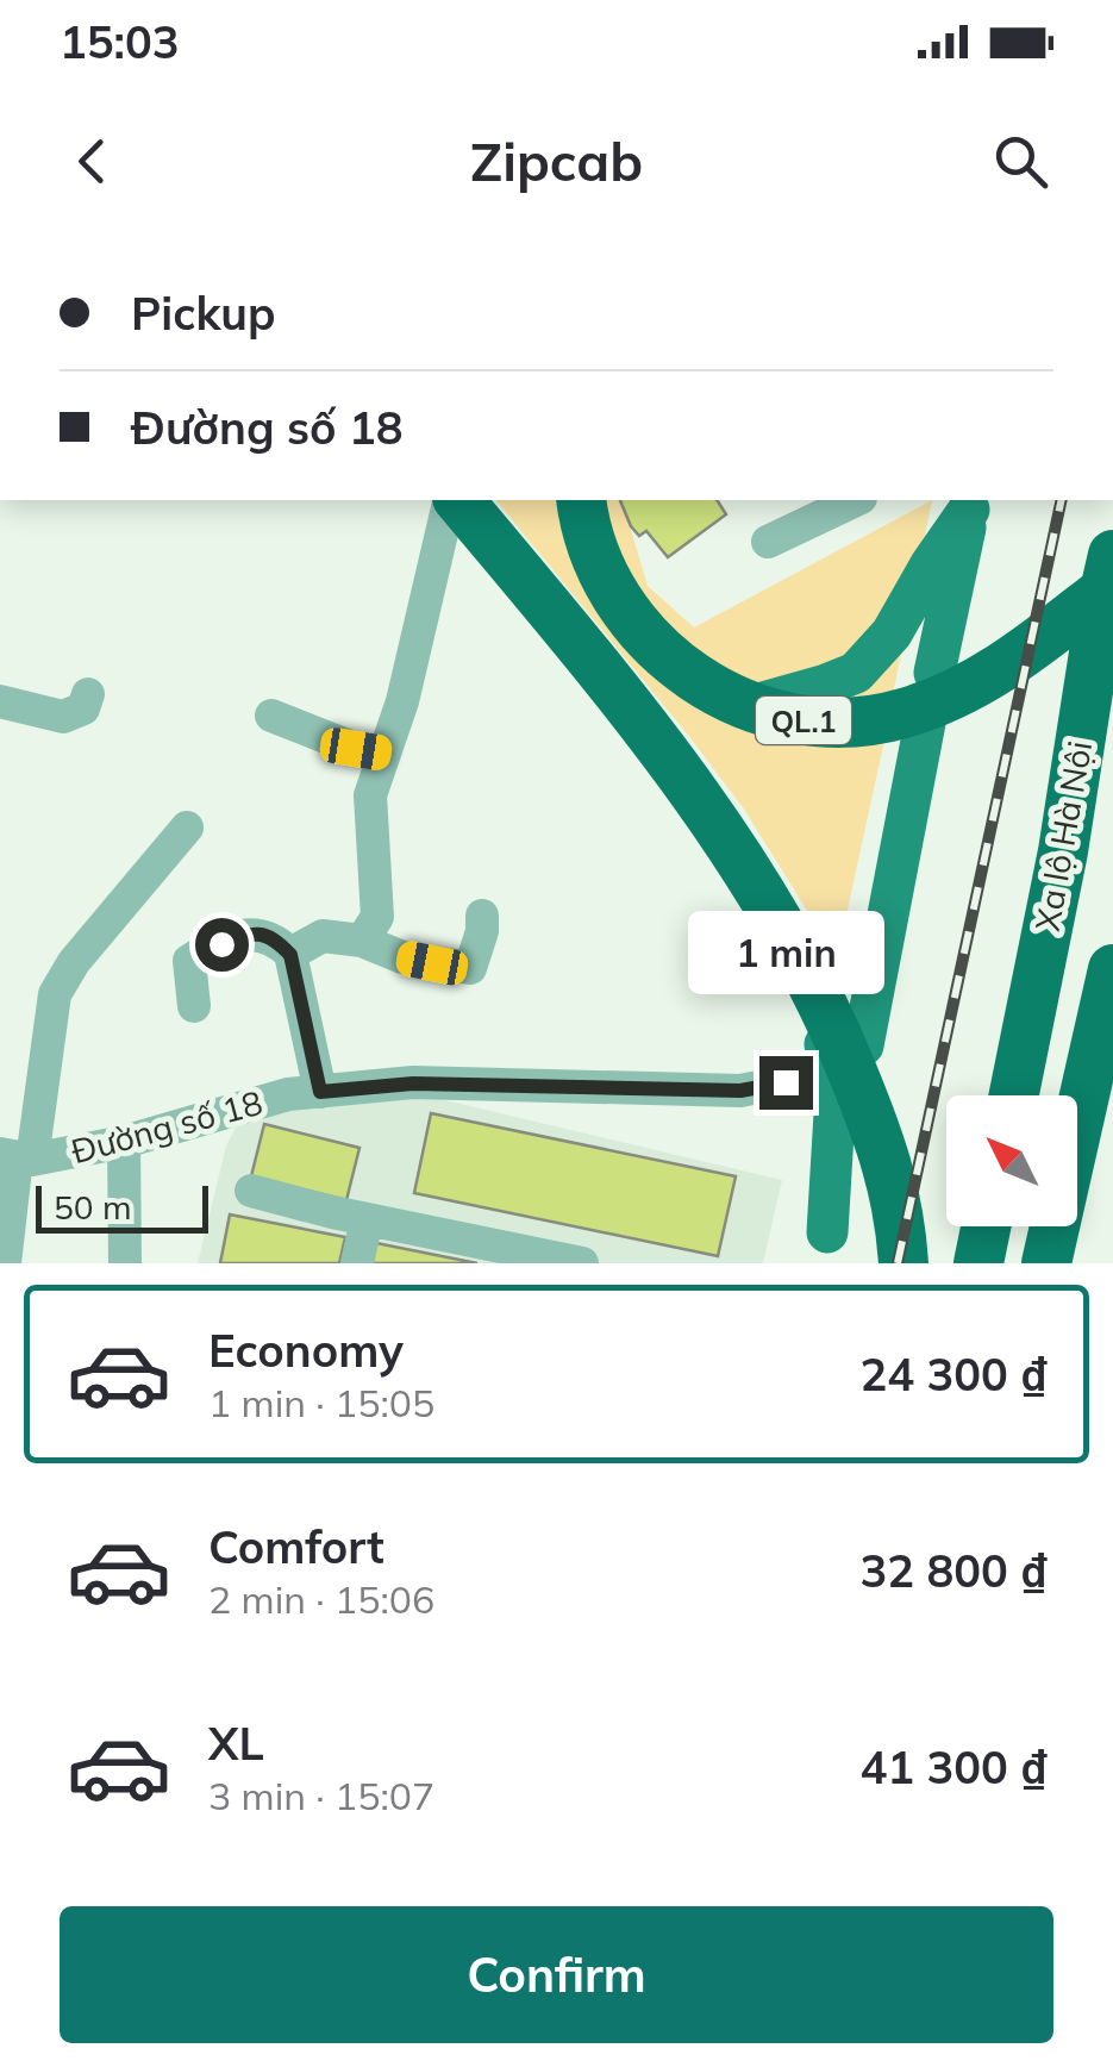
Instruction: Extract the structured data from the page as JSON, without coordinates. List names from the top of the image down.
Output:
{
  "streets": {
    "highway": ["QL.1", "Xa lộ Hà Nội"],
    "street": ["Đường số 18"]
  },
  "crossings": [
    ["QL.1", "Xa lộ Hà Nội"]
  ],
  "scale_bar": "50 m",
  "north": "top left",
  "page": {
    "status": "15:03",
    "header": "Zipcab",
    "banner": ["Pickup", "Đường số 18"],
    "bubble": "1 min",
    "scale": "50 m",
    "list": [
      {
        "name": "Economy",
        "note": "1 min · 15:05",
        "value": "24 300 ₫"
      },
      {
        "name": "Comfort",
        "note": "2 min · 15:06",
        "value": "32 800 ₫"
      },
      {
        "name": "XL",
        "note": "3 min · 15:07",
        "value": "41 300 ₫"
      }
    ],
    "buttons": "Confirm"
  }
}
